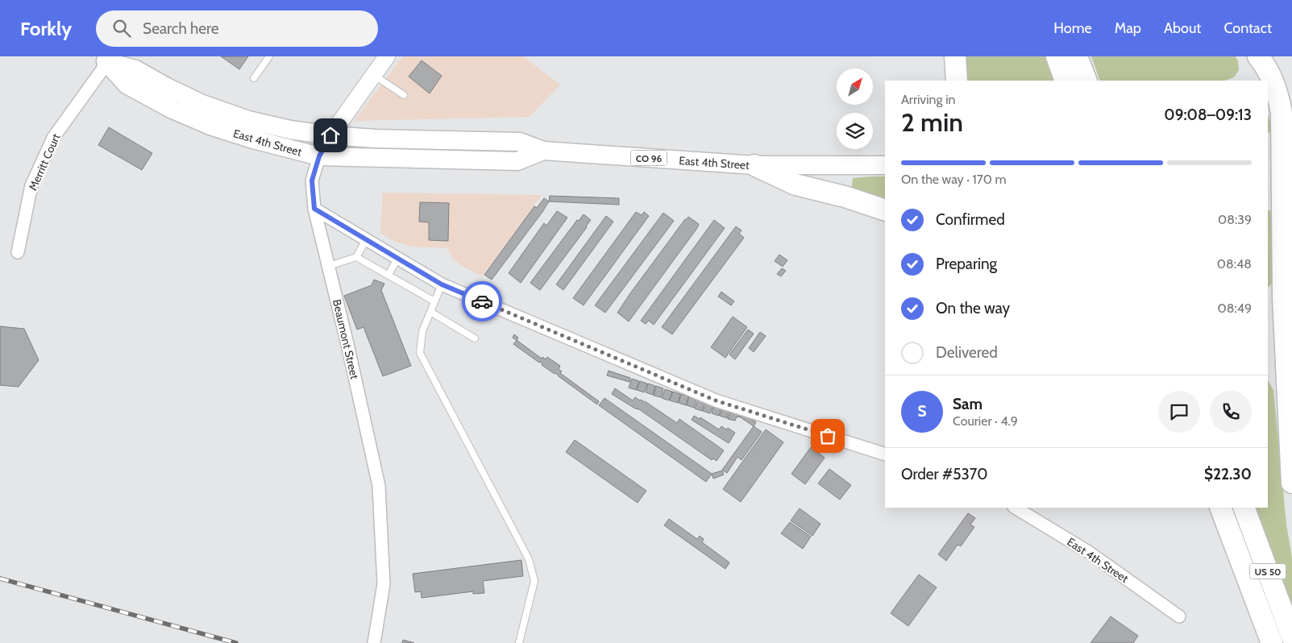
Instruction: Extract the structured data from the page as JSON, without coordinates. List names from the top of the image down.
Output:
{
  "streets": {
    "highway": ["CO 96", "US 50"],
    "main road": ["East 4th Street"],
    "street": ["Merritt Court", "Beaumont Street"]
  },
  "crossings": [
    ["East 4th Street", "CO 96"],
    ["East 4th Street", "Merritt Court"],
    ["East 4th Street", "Beaumont Street"]
  ],
  "north": "top right",
  "page": {
    "header": "Forkly",
    "search": "Search here",
    "nav": [
      "Home",
      "Map",
      "About",
      "Contact"
    ],
    "heading": ["2 min", "Arriving in", "09:08–09:13"],
    "panel": [
      "Sam",
      "Courier · 4.9",
      "Order #5370",
      "$22.30"
    ],
    "bar": "On the way · 170 m",
    "list": [
      ["Confirmed", "08:39"],
      ["Preparing", "08:48"],
      ["On the way", "08:49"],
      "Delivered"
    ],
    "round": "S"
  }
}
